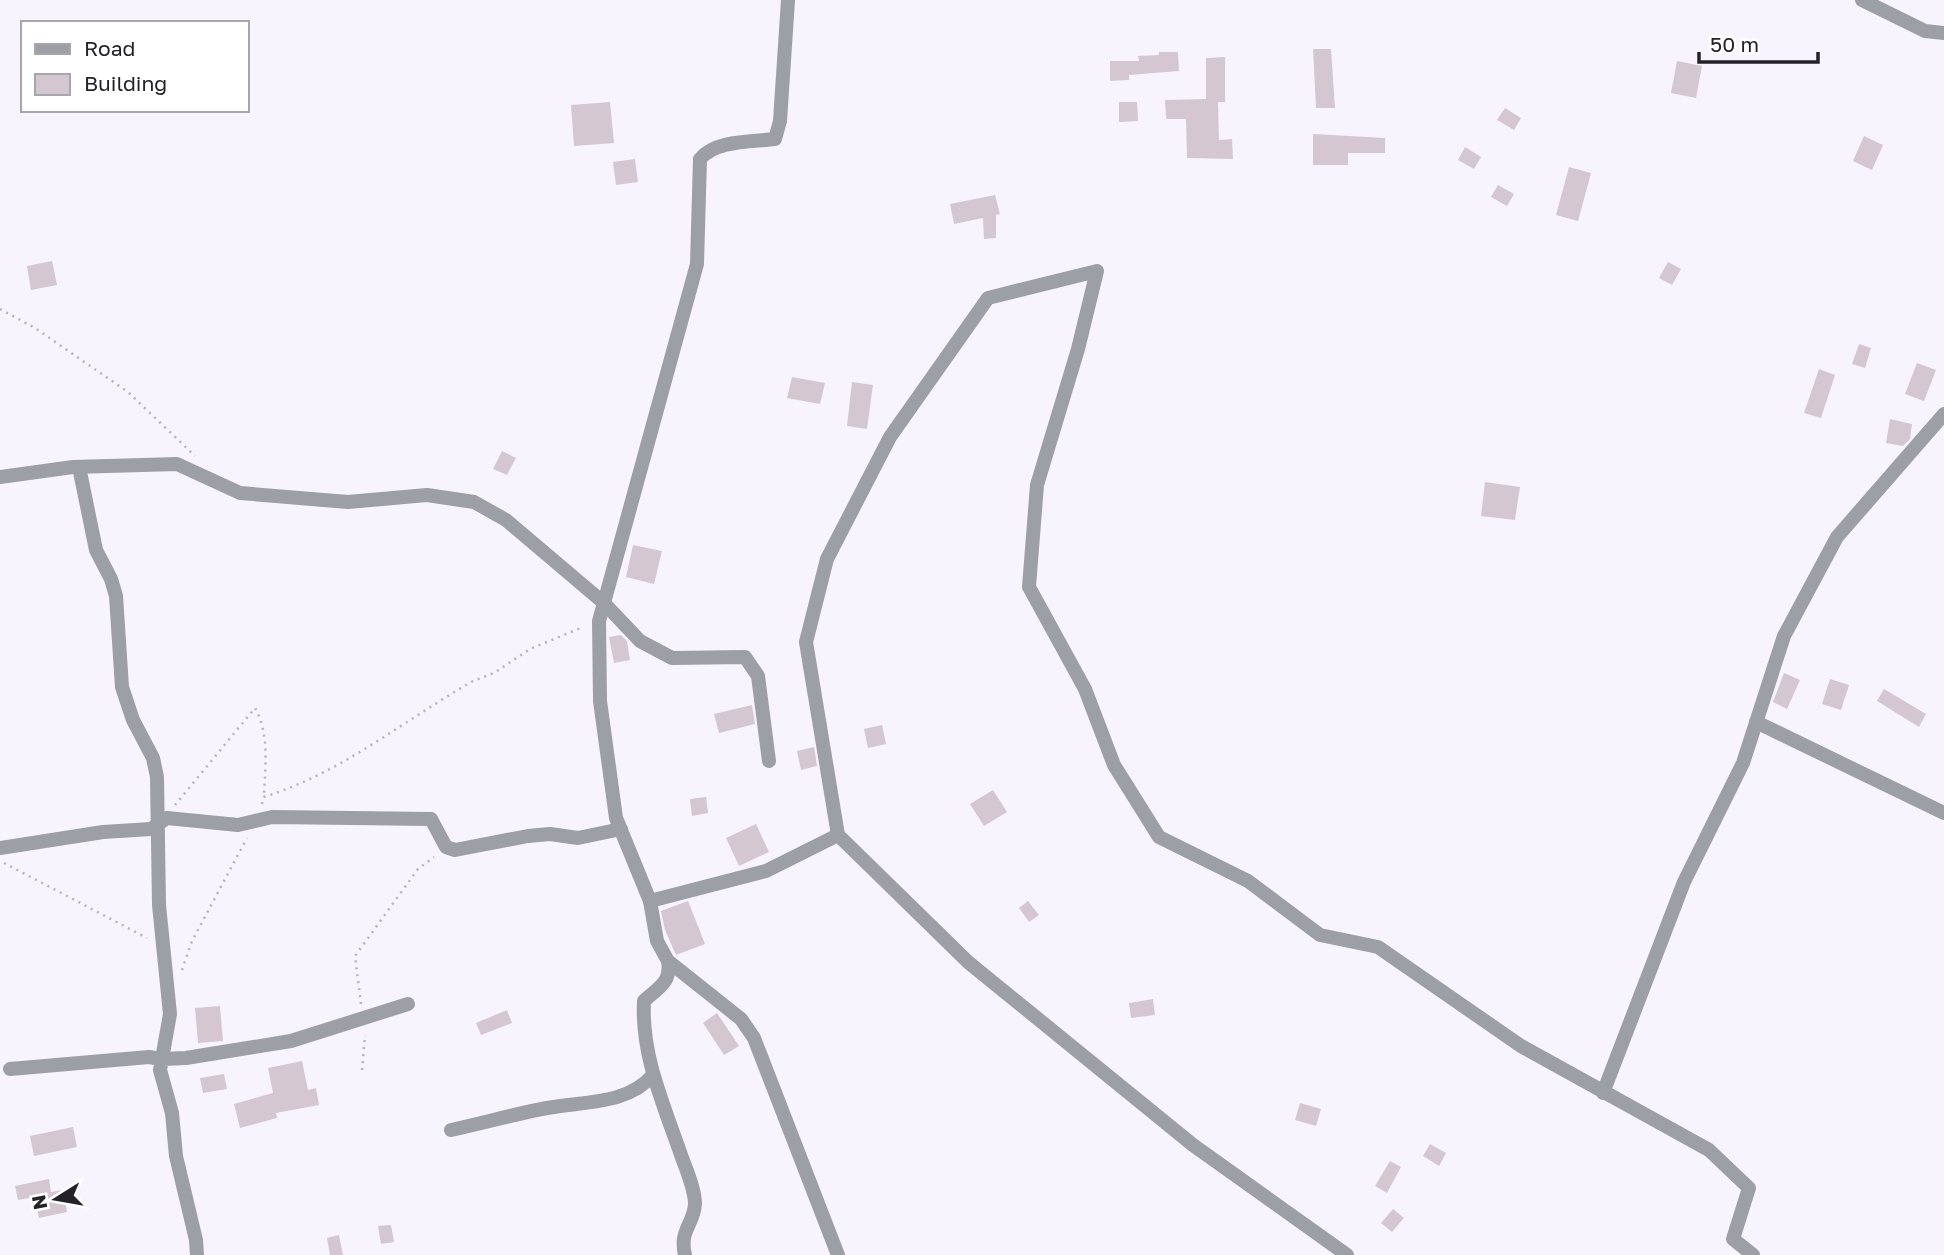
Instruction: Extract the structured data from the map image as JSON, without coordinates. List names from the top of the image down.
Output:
{
  "legend": ["Road", "Building"],
  "scale_bar": "50 m",
  "north": "left"
}
